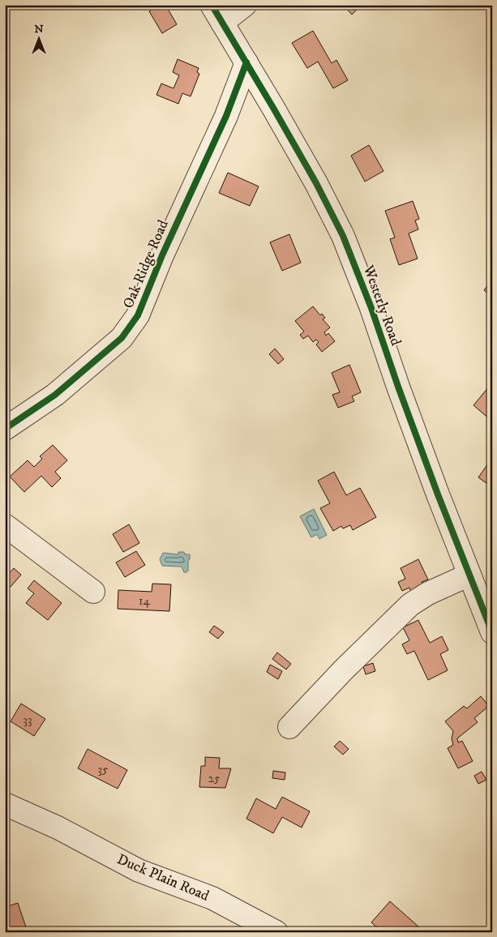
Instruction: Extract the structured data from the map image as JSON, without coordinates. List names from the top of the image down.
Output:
{
  "streets": {
    "street": ["Oak Ridge Road", "Westerly Road", "Duck Plain Road"]
  },
  "crossings": [
    ["Oak Ridge Road", "Westerly Road"]
  ],
  "house_numbers": [
    "14",
    "33",
    "35",
    "25"
  ],
  "north": "top"
}
